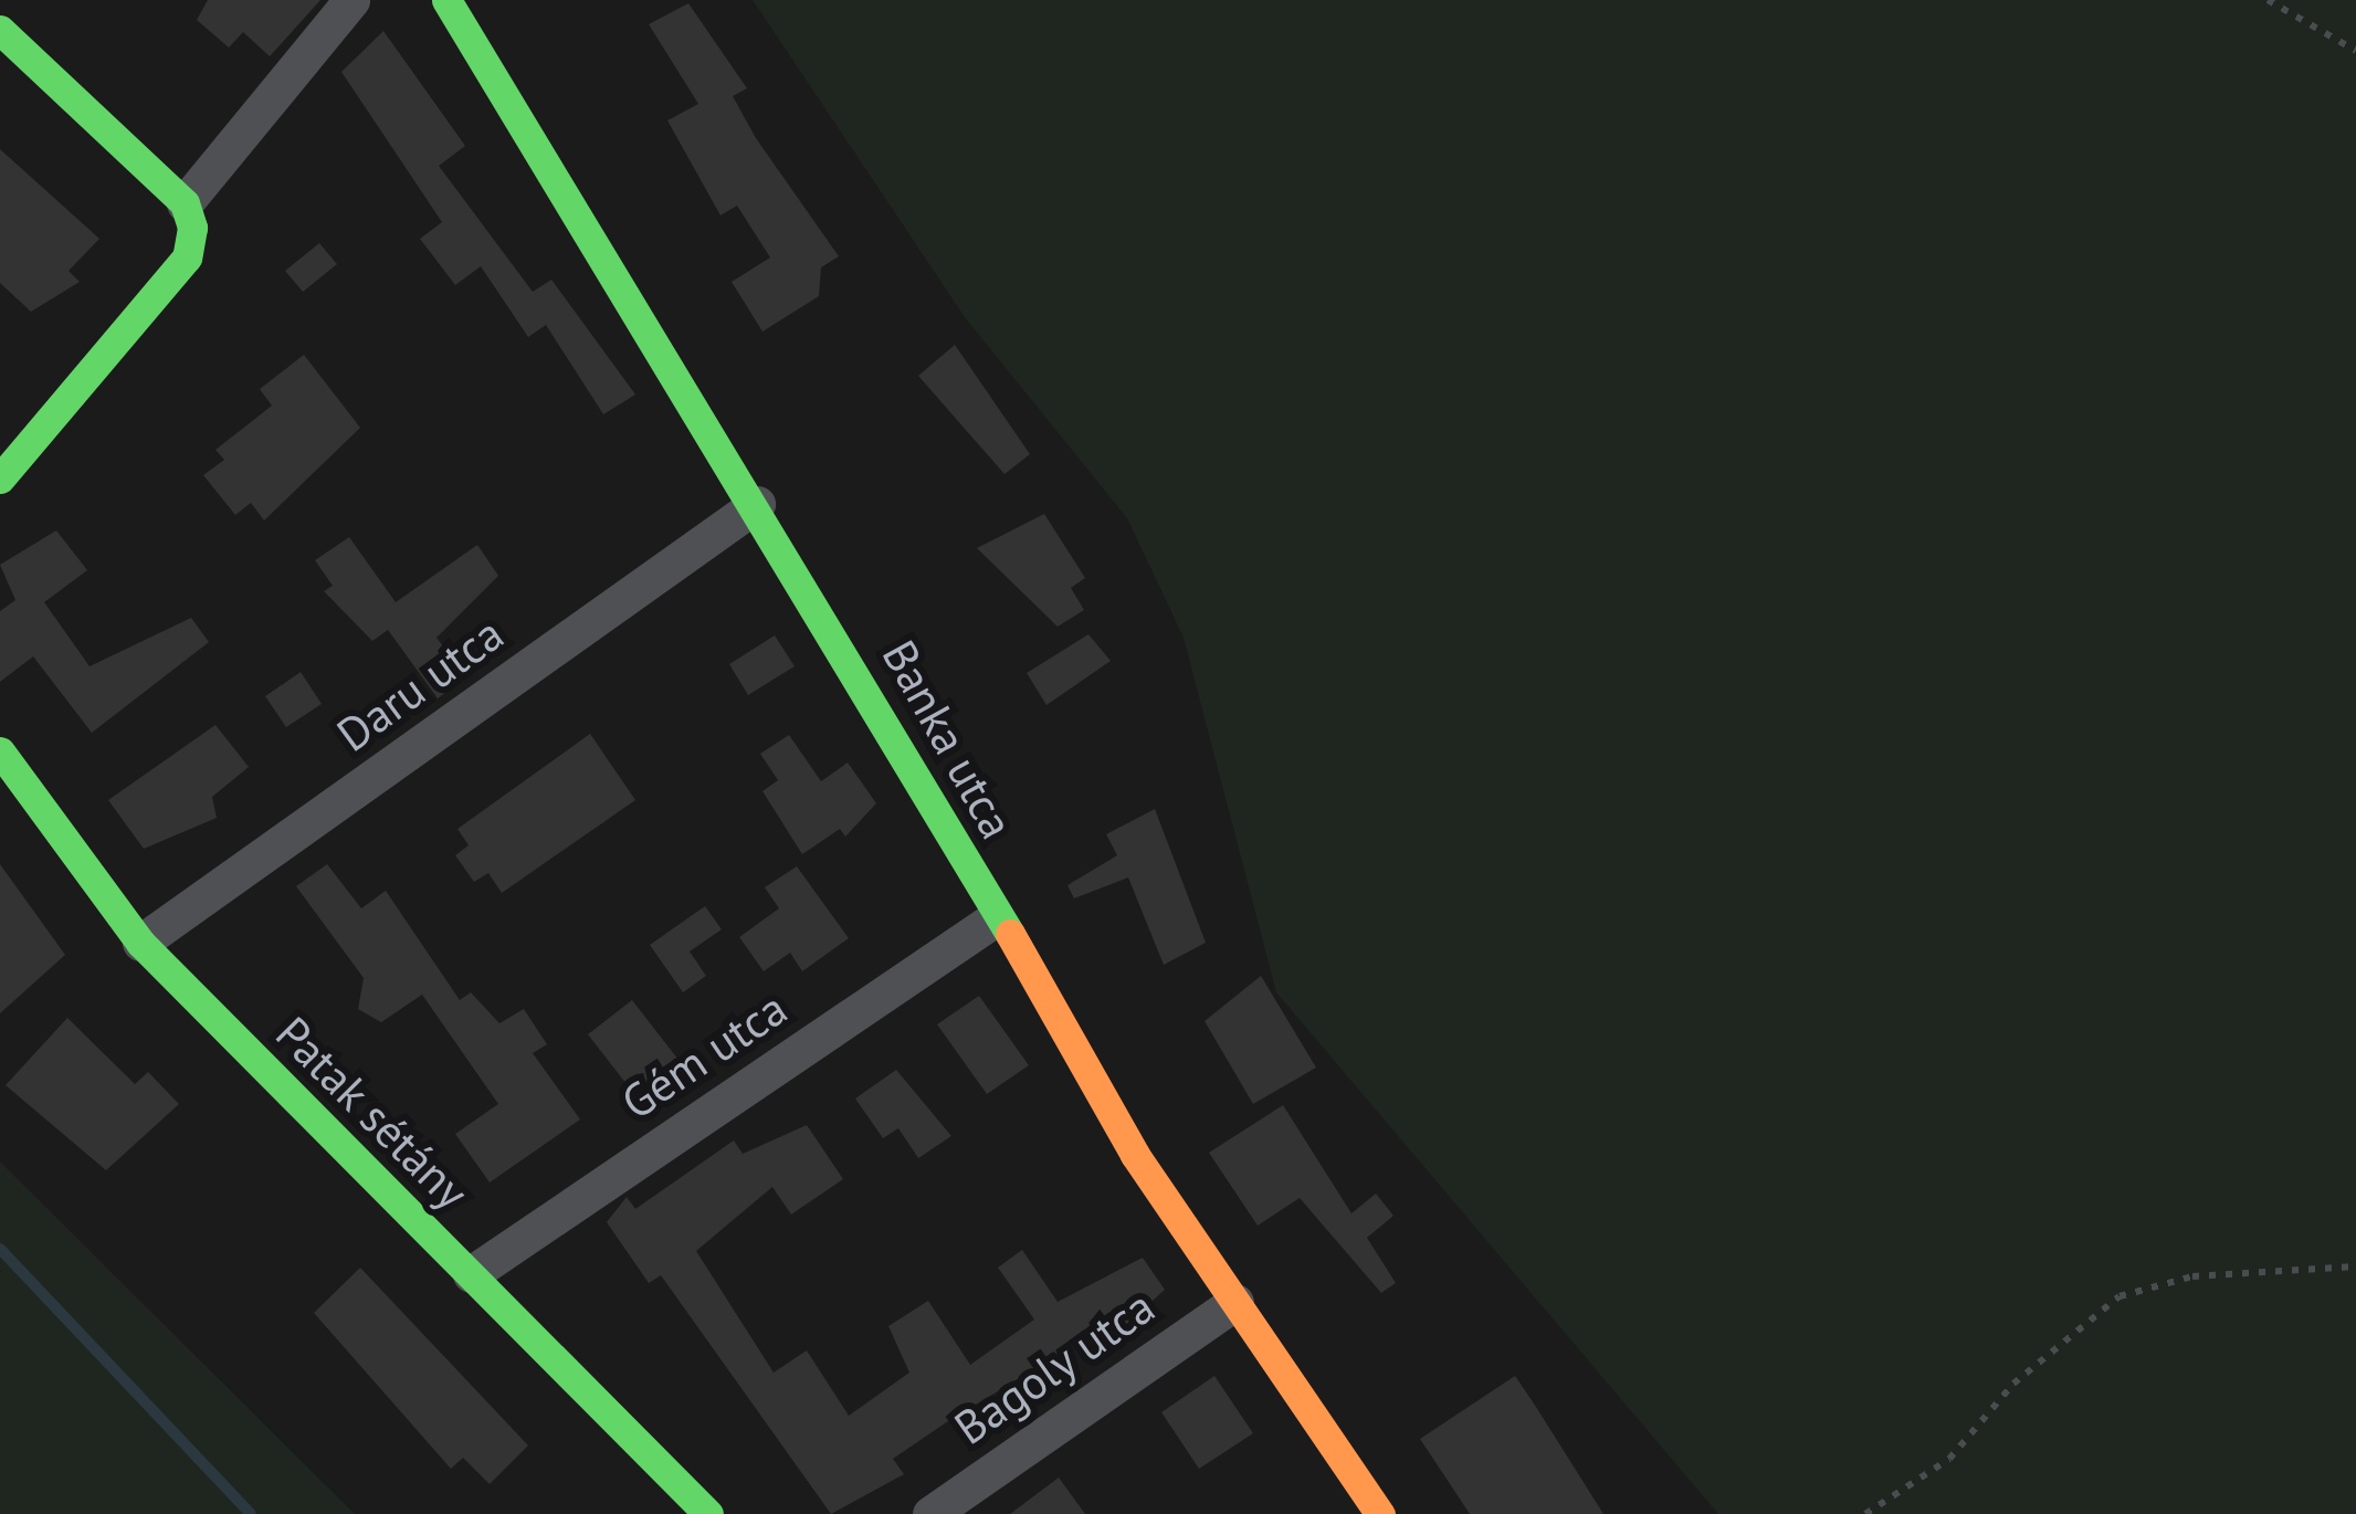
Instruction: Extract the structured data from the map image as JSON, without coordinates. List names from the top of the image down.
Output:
{
  "streets": {
    "street": [
      "Daru utca",
      "Banka utca",
      "Gém utca",
      "Patak sétány",
      "Bagoly utca"
    ]
  },
  "crossings": [
    ["Daru utca", "Banka utca"],
    ["Daru utca", "Patak sétány"],
    ["Banka utca", "Gém utca"],
    ["Banka utca", "Bagoly utca"],
    ["Gém utca", "Patak sétány"]
  ]
}
